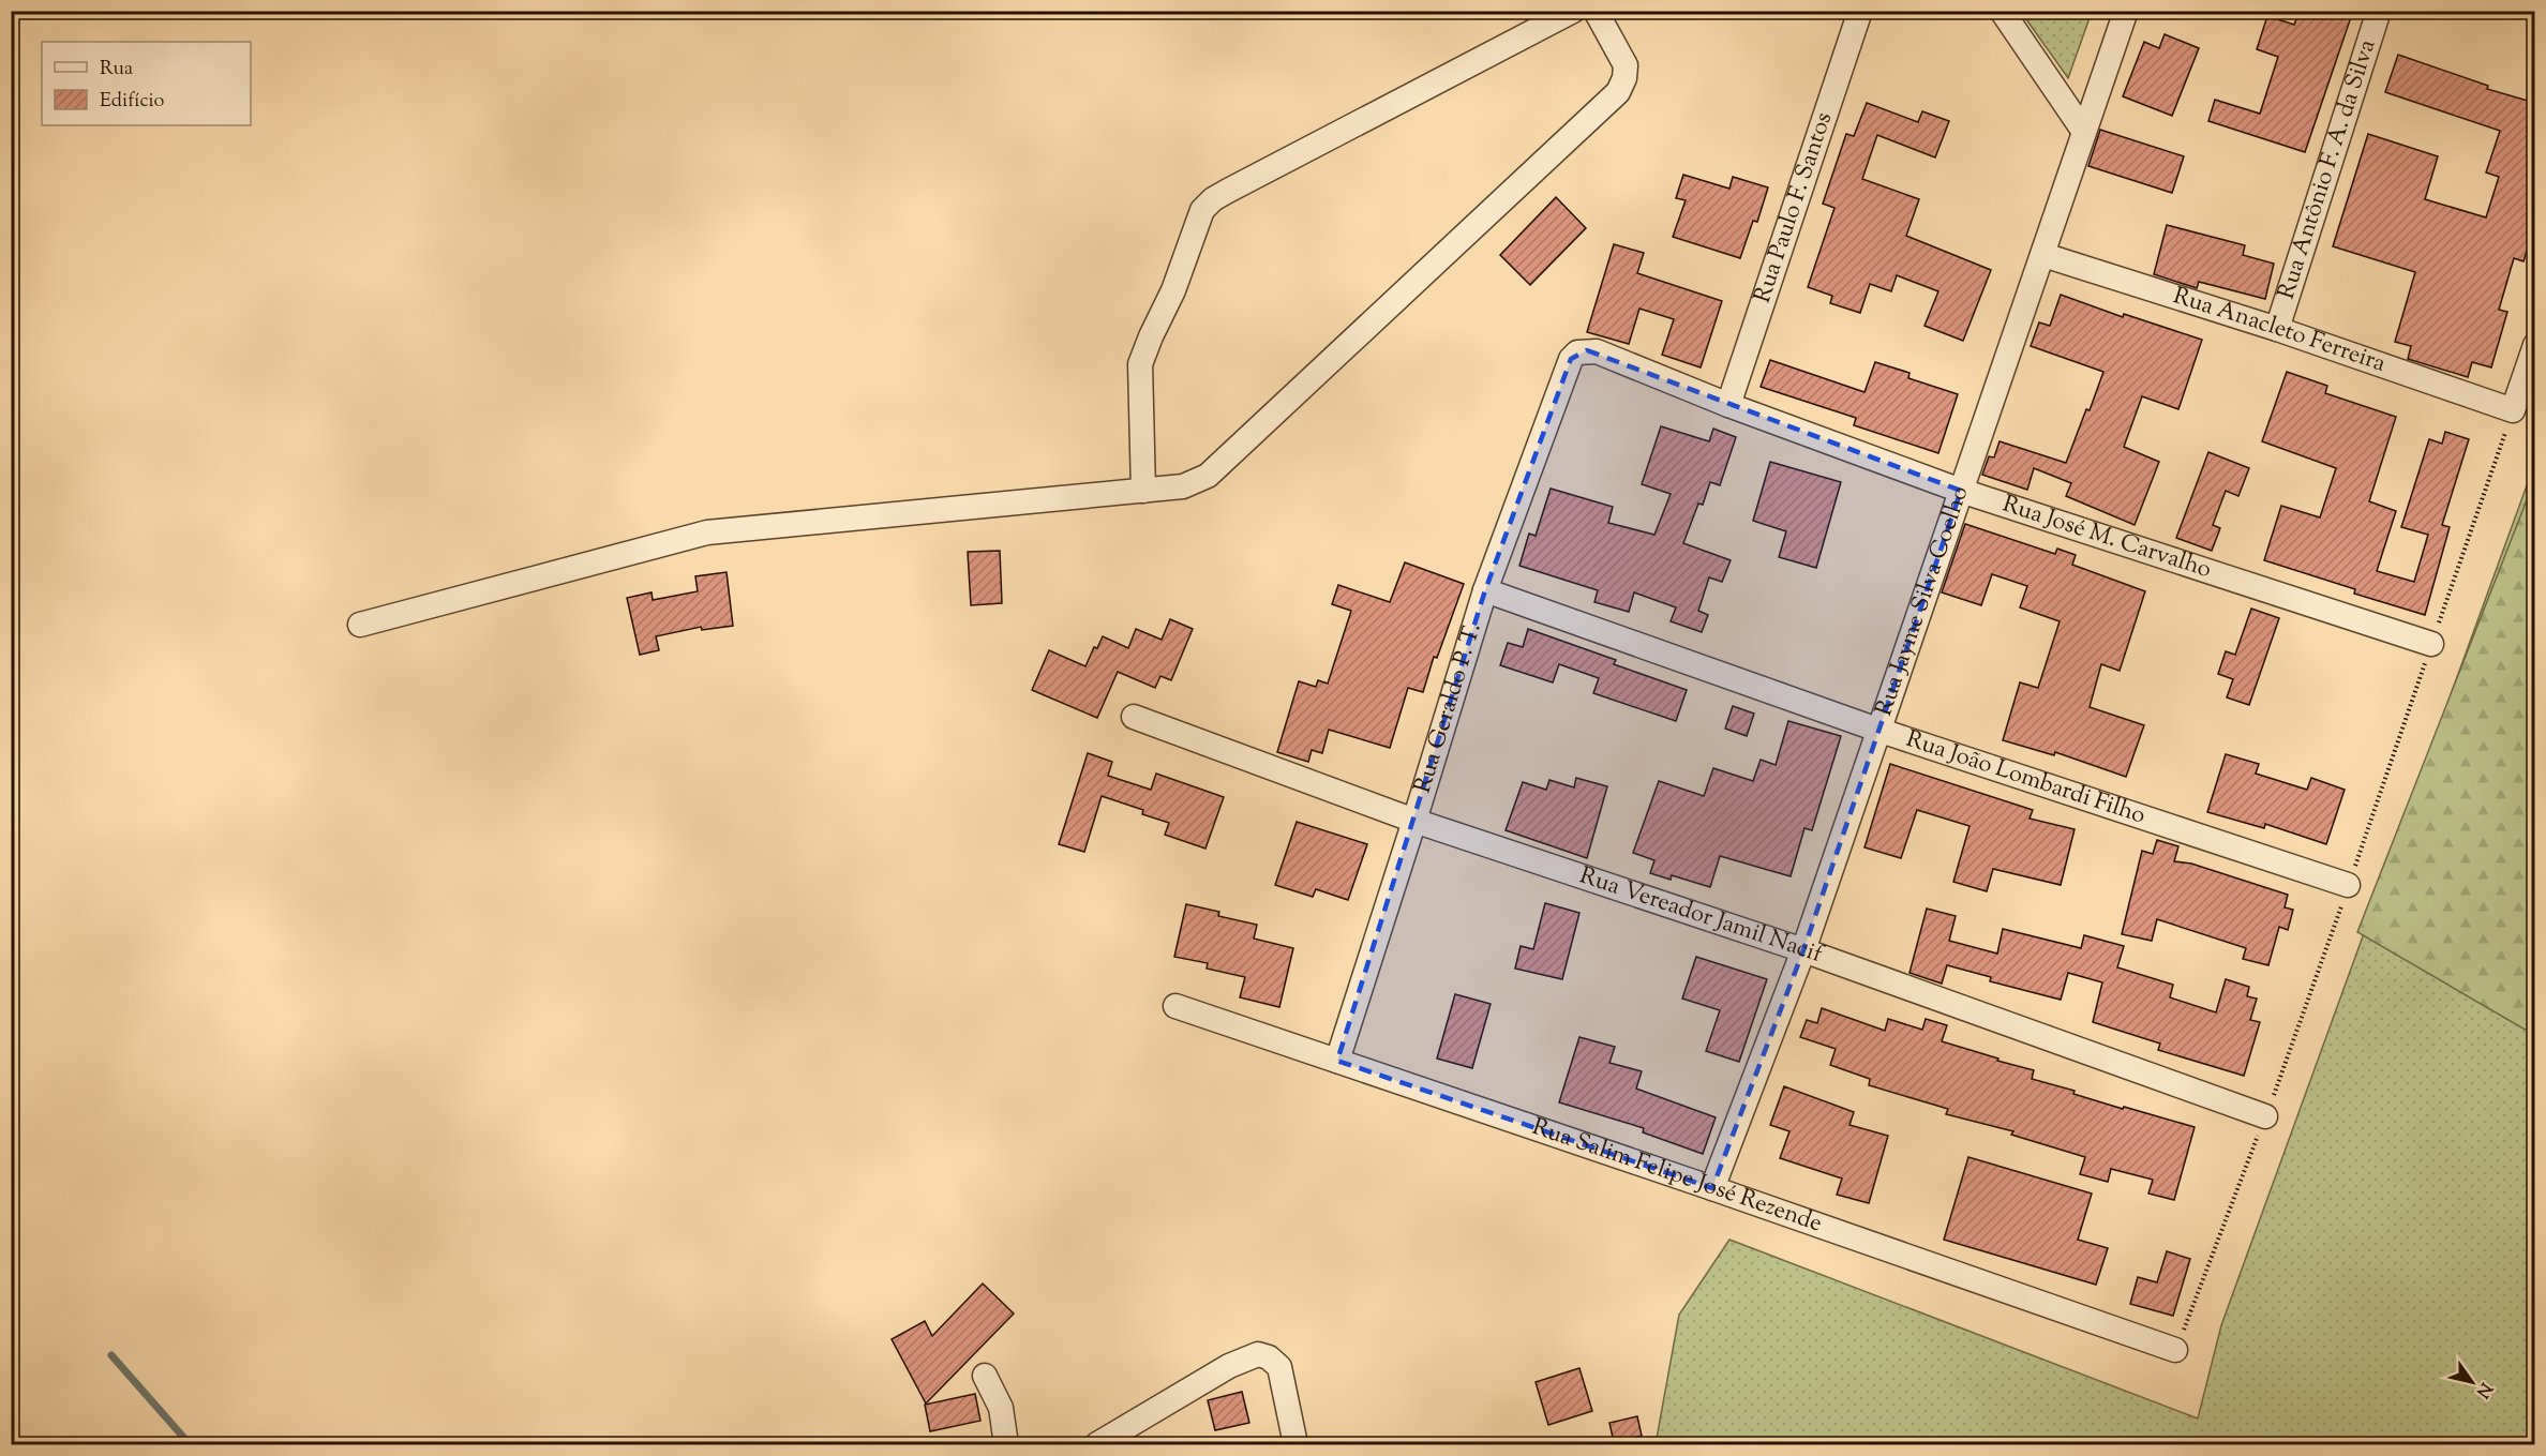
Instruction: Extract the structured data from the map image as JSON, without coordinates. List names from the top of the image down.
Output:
{
  "streets": {
    "street": [
      "Rua Antônio F. A. da Silva",
      "Rua Paulo F. Santos",
      "Rua Anacleto Ferreira",
      "Rua José M. Carvalho",
      "Rua Jayme Silva Coelho",
      "Rua Geraldo P. T.",
      "Rua João Lombardi Filho",
      "Rua Vereador Jamil Nacif",
      "Rua Salim Felipe José Rezende"
    ]
  },
  "crossings": [
    ["Rua Antônio F. A. da Silva", "Rua Anacleto Ferreira"],
    ["Rua Paulo F. Santos", "Rua José M. Carvalho"],
    ["Rua Anacleto Ferreira", "Rua Jayme Silva Coelho"],
    ["Rua José M. Carvalho", "Rua Jayme Silva Coelho"],
    ["Rua José M. Carvalho", "Rua Geraldo P. T."],
    ["Rua Jayme Silva Coelho", "Rua João Lombardi Filho"],
    ["Rua Jayme Silva Coelho", "Rua Vereador Jamil Nacif"],
    ["Rua Jayme Silva Coelho", "Rua Salim Felipe José Rezende"],
    ["Rua Geraldo P. T.", "Rua João Lombardi Filho"],
    ["Rua Geraldo P. T.", "Rua Vereador Jamil Nacif"],
    ["Rua Geraldo P. T.", "Rua Salim Felipe José Rezende"]
  ],
  "legend": ["Rua", "Edifício"],
  "north": "bottom right"
}
